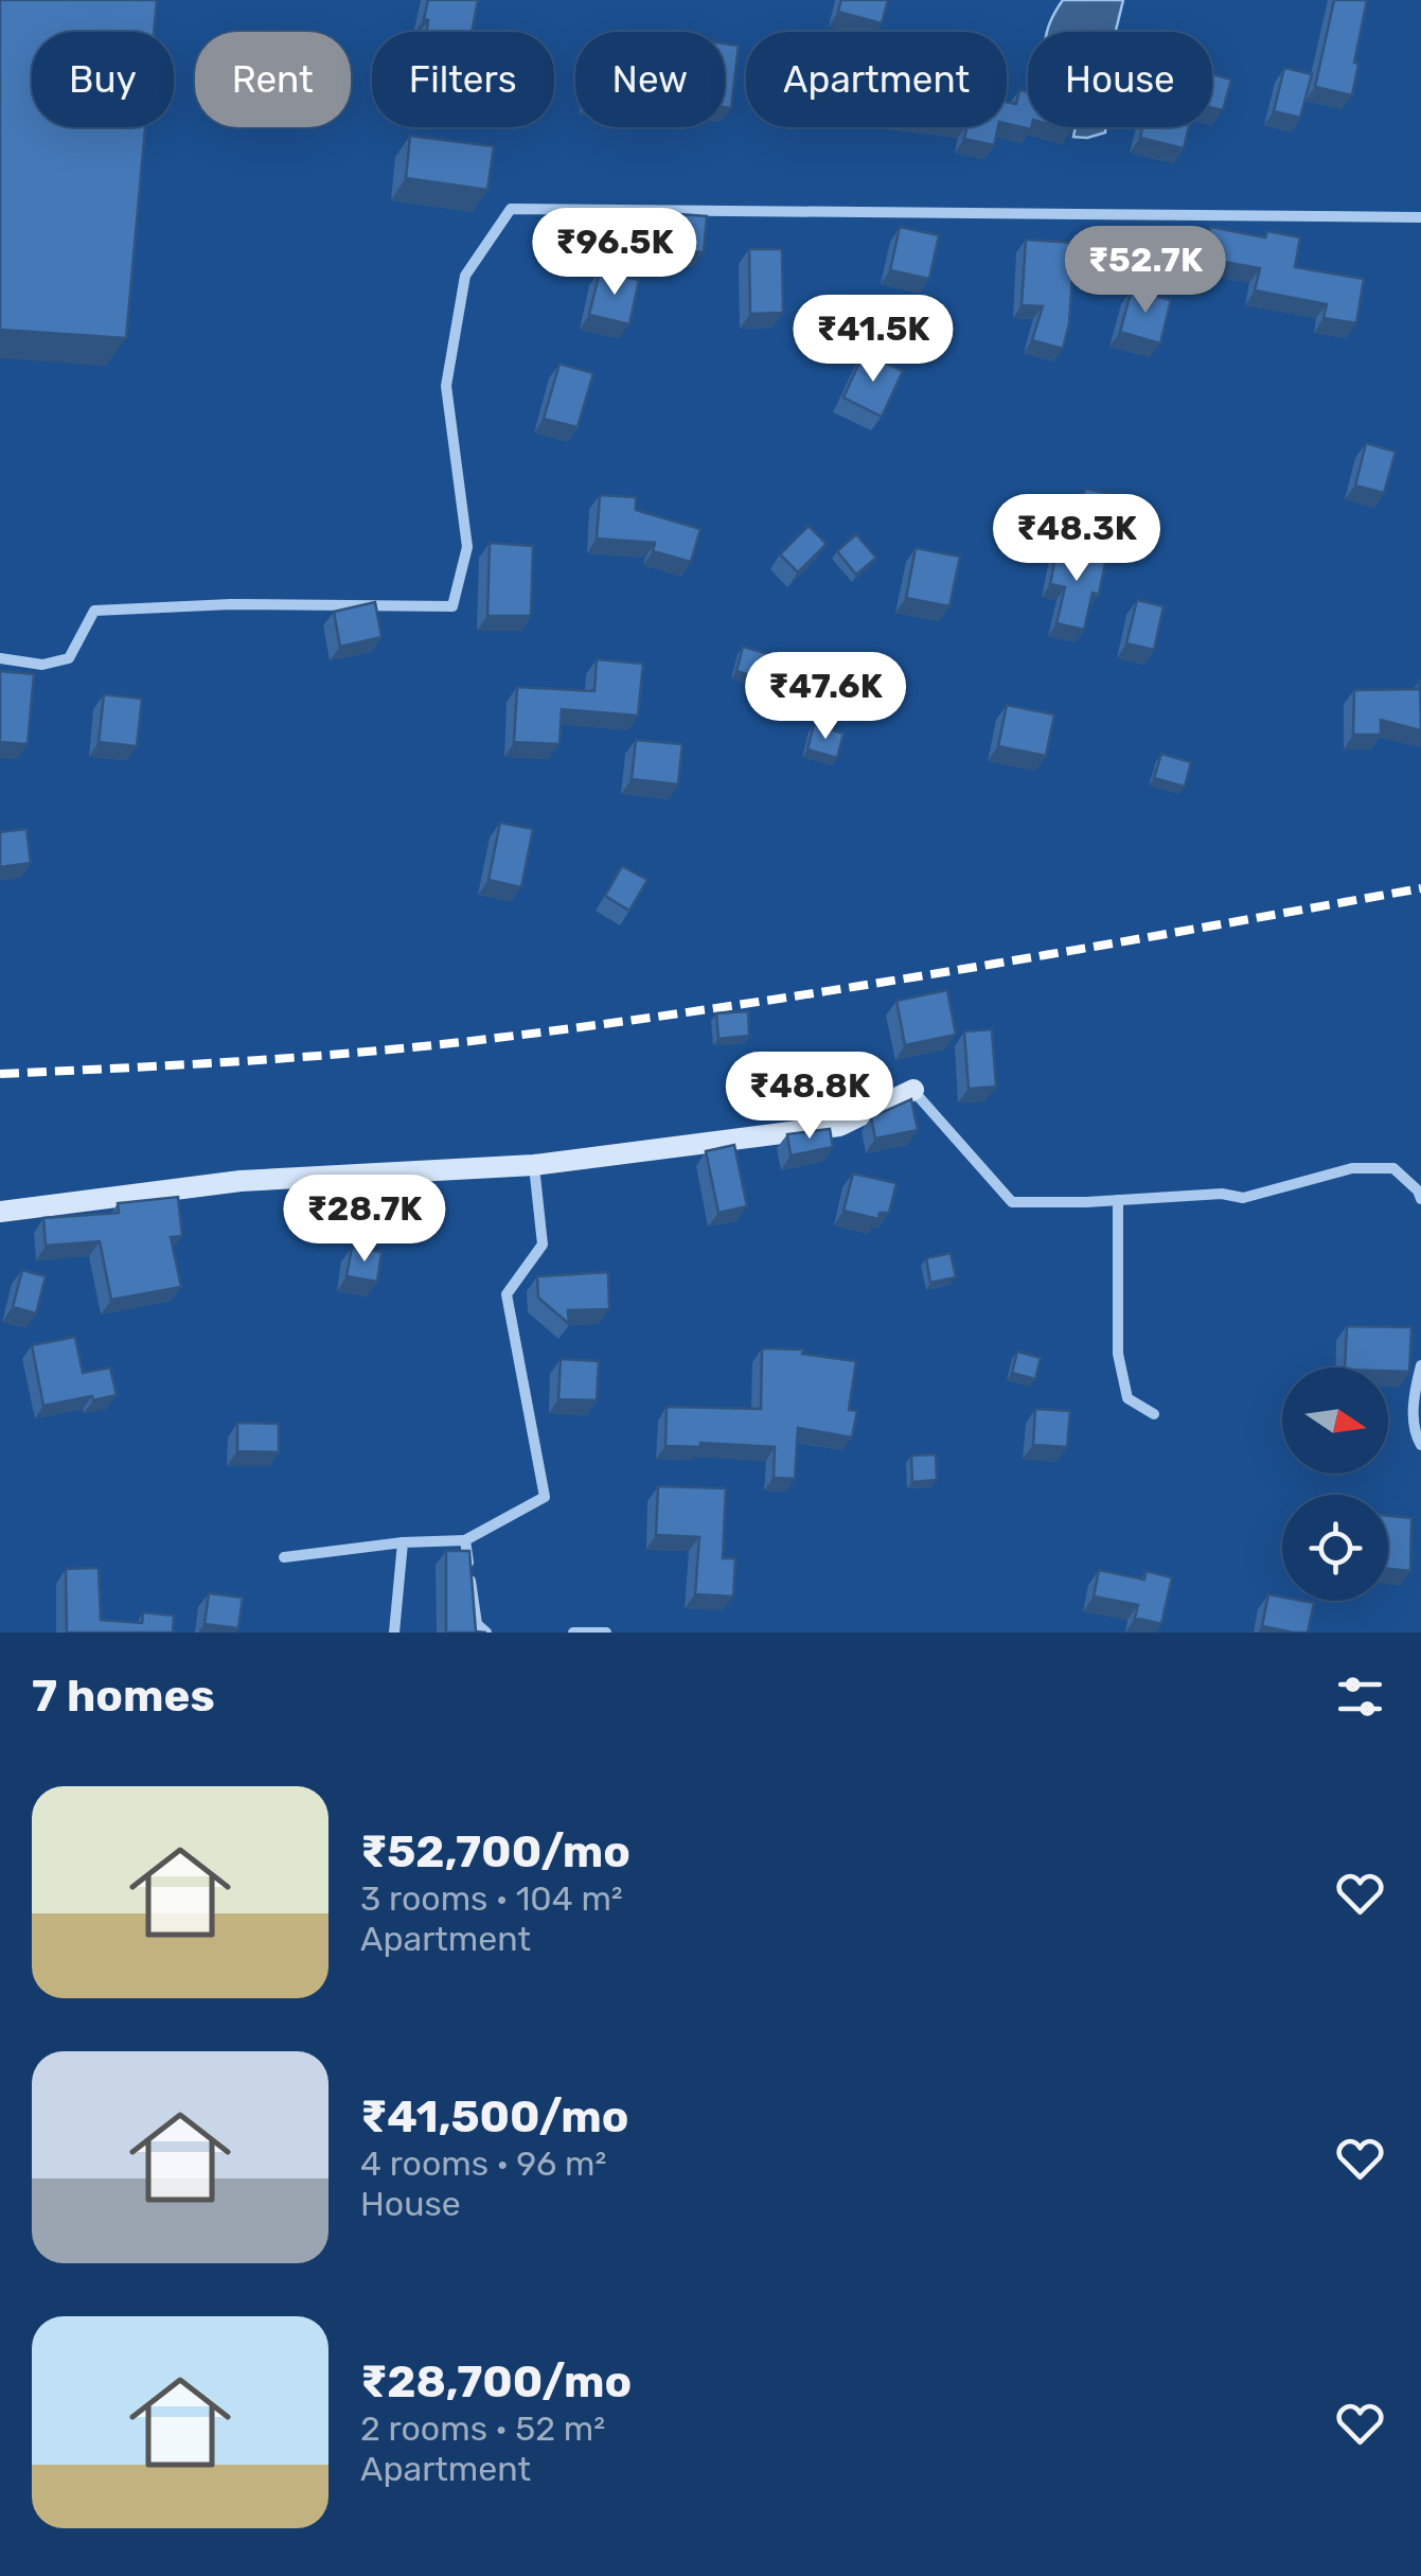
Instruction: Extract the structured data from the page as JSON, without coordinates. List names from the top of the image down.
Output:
{
  "north": "right",
  "page": {
    "chip": [
      "Buy",
      "Rent",
      "Filters",
      "New",
      "Apartment",
      "House"
    ],
    "price": [
      "₹96.5K",
      "₹52.7K",
      "₹41.5K",
      "₹48.3K",
      "₹47.6K",
      "₹48.8K",
      "₹28.7K"
    ],
    "heading": "7 homes",
    "list": [
      {
        "name": "₹52,700/mo",
        "note": "3 rooms · 104 m² · Apartment"
      },
      {
        "name": "₹41,500/mo",
        "note": "4 rooms · 96 m² · House"
      },
      {
        "name": "₹28,700/mo",
        "note": "2 rooms · 52 m² · Apartment"
      }
    ]
  }
}
